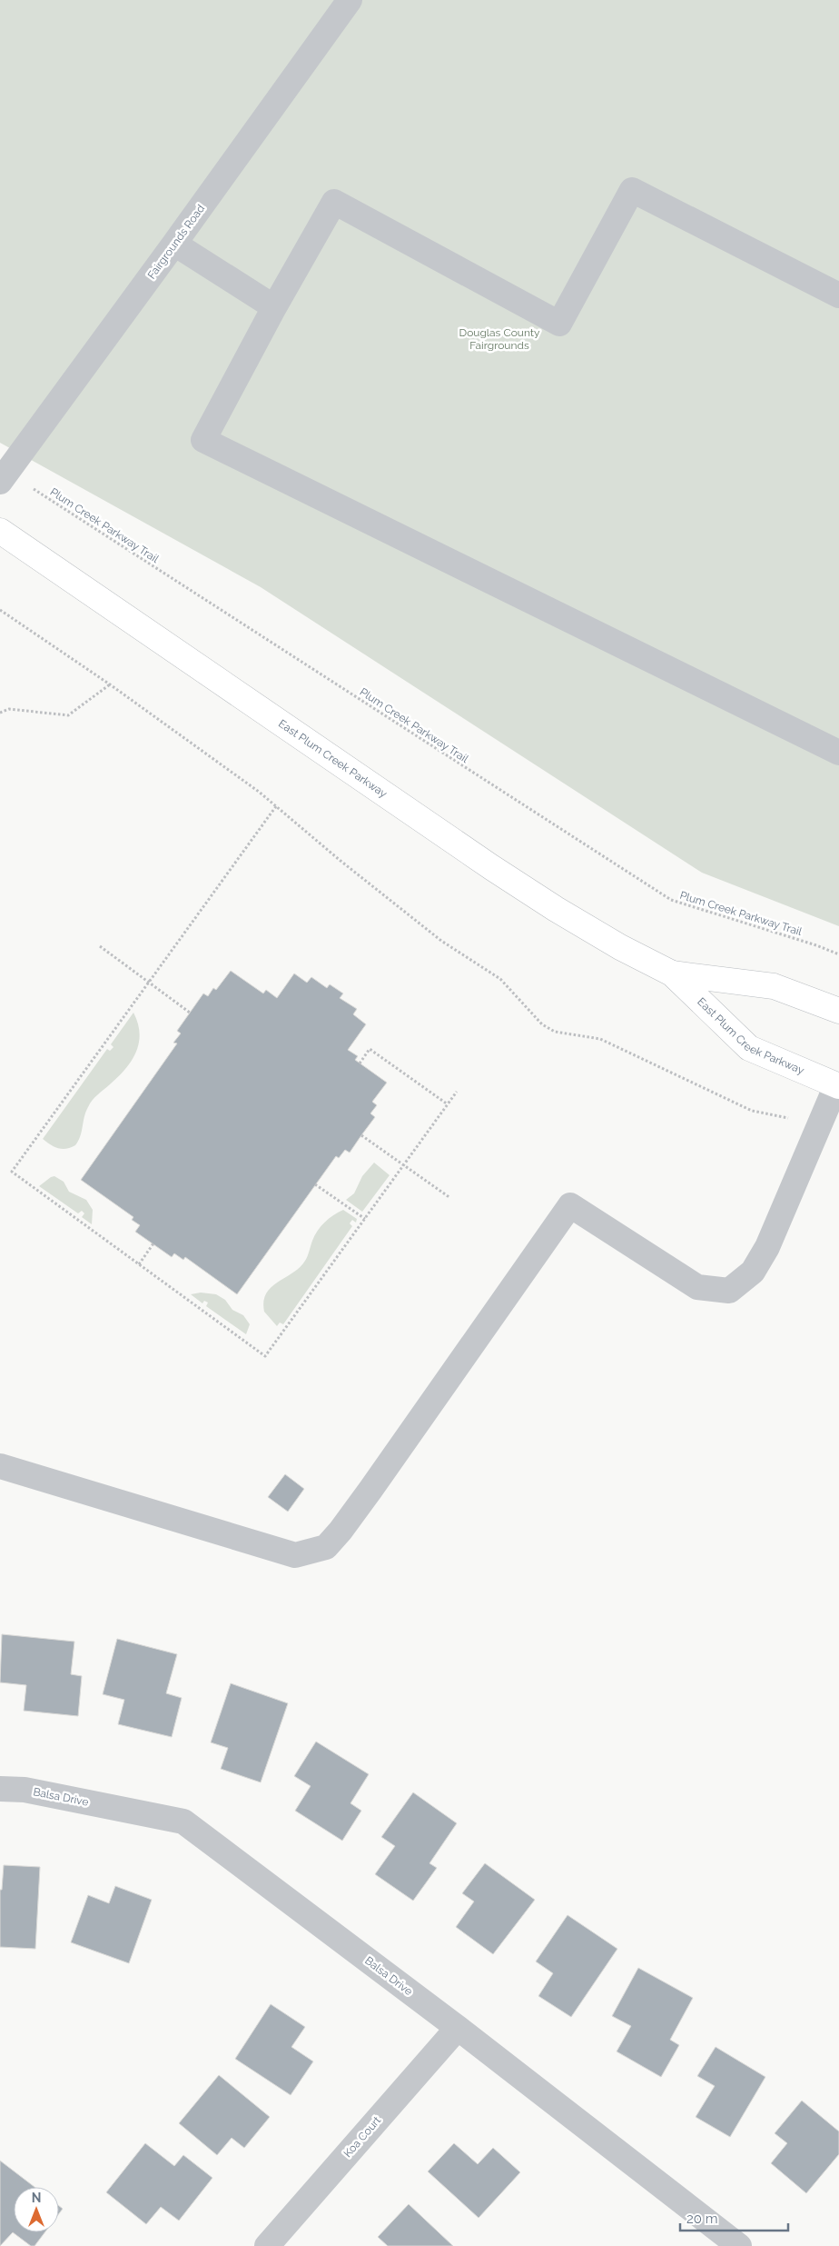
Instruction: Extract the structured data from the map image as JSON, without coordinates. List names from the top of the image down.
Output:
{
  "streets": {
    "main road": ["East Plum Creek Parkway"],
    "street": ["Fairgrounds Road", "Balsa Drive", "Koa Court"],
    "path": ["Plum Creek Parkway Trail"]
  },
  "crossings": [
    ["Fairgrounds Road", "Plum Creek Parkway Trail"],
    ["Balsa Drive", "Koa Court"]
  ],
  "parks": ["Douglas County Fairgrounds"],
  "scale_bar": "20 m",
  "north": "top"
}
